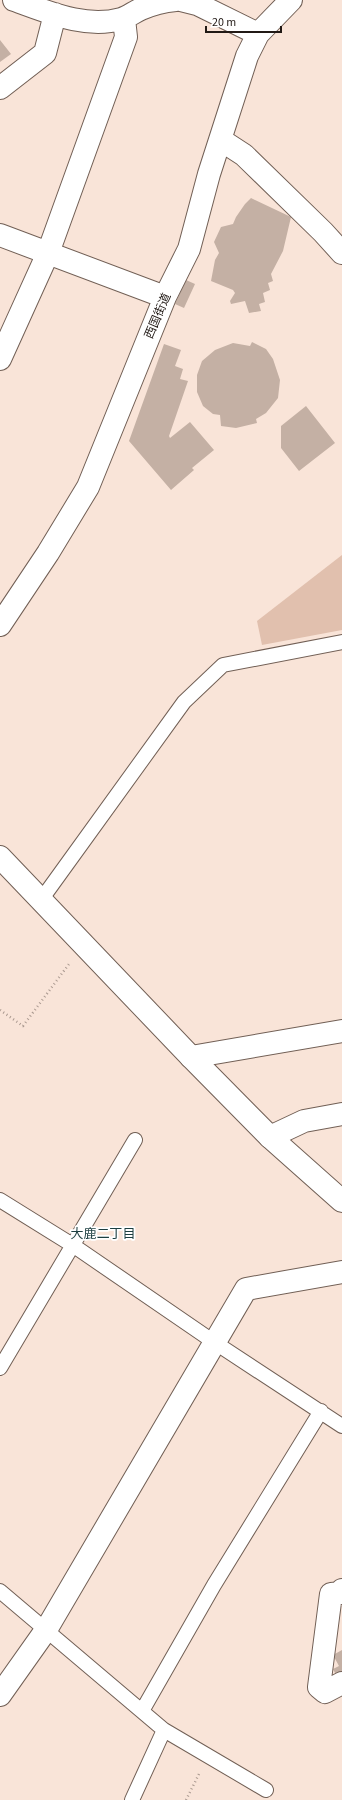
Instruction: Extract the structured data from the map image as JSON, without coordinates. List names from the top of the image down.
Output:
{
  "streets": {
    "street": ["西国街道"]
  },
  "districts": ["大鹿二丁目"],
  "scale_bar": "20 m"
}
